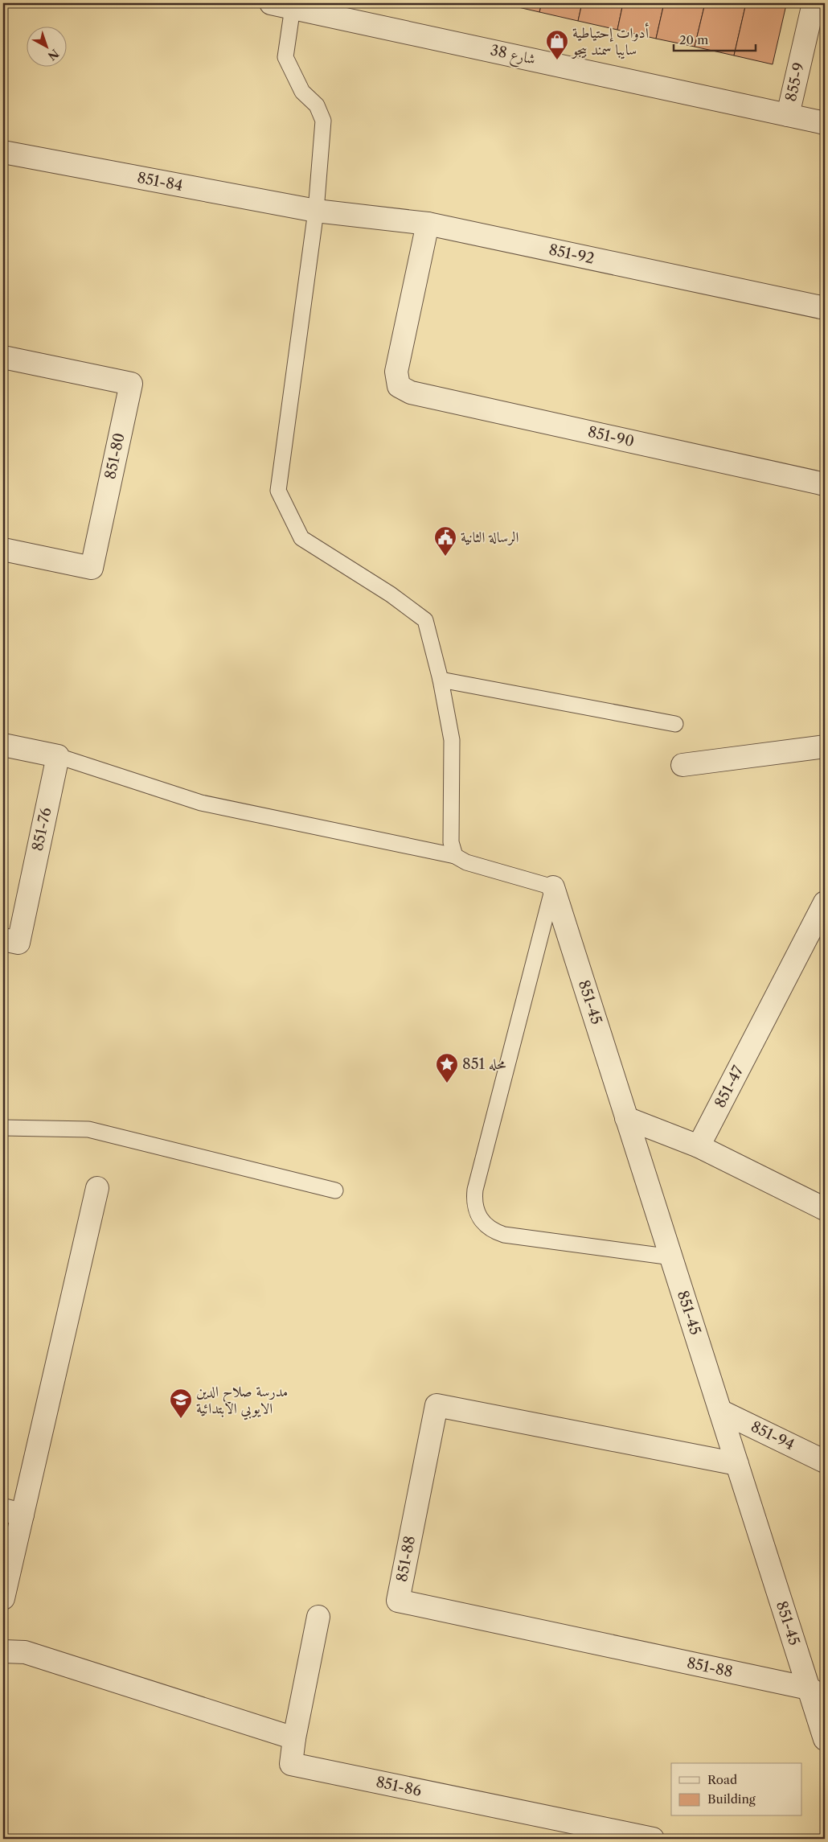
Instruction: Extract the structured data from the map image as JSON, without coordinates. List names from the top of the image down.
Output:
{
  "streets": {
    "street": [
      "شارع 38",
      "855-9",
      "851-84",
      "851-92",
      "851-90",
      "851-80",
      "851-76",
      "851-45",
      "851-47",
      "851-94",
      "851-88",
      "851-86"
    ]
  },
  "crossings": [
    ["شارع 38", "855-9"],
    ["851-84", "851-92"],
    ["851-92", "851-90"],
    ["851-45", "851-94"],
    ["851-45", "851-88"]
  ],
  "places": {
    "shop": ["أدوات إحتياطية سايبا سمند بيجو"],
    "public building": ["الرسالة الثانية"],
    "place": ["محله 851"],
    "school or university": ["مدرسة صلاح الدين الايوبي الابتدائية"]
  },
  "legend": ["Road", "Building"],
  "scale_bar": "20 m",
  "north": "bottom right"
}
